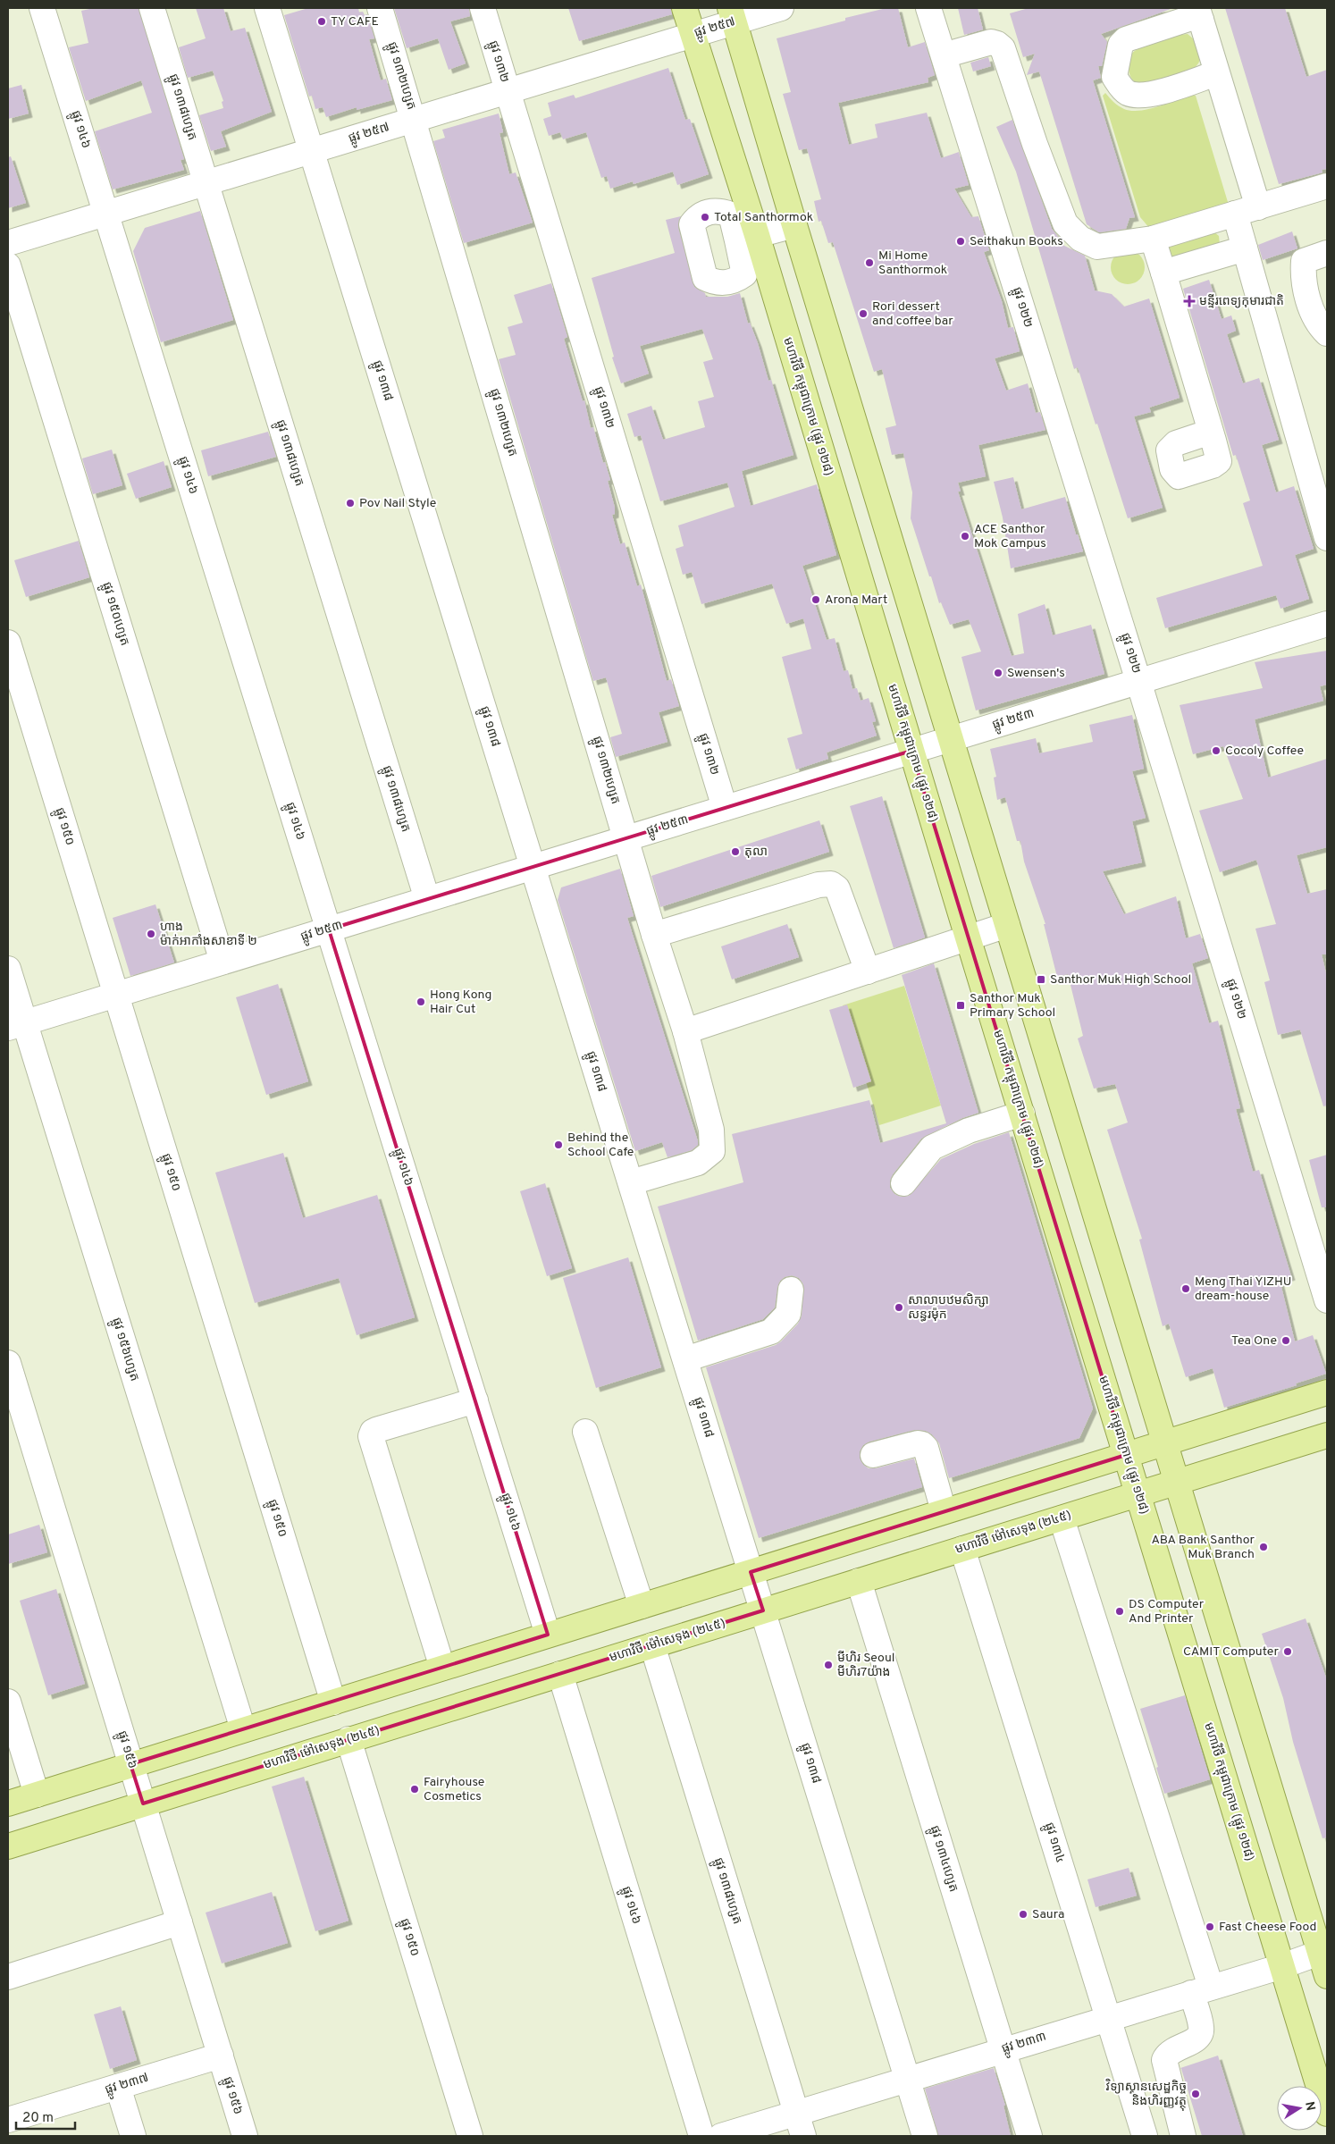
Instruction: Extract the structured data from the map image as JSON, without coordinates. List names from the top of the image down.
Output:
{
  "streets": {
    "main road": ["មហាវិថី កម្ពុជាក្រោម (ផ្លូវ ១២៨)", "មហាវិថី ម៉ៅសេទុង (២៤៥)"],
    "street": [
      "ផ្លូវ ២៥៧",
      "ផ្លូវ ១៣២",
      "ផ្លូវ ១៣២ហ្សេត",
      "ផ្លូវ ១៣៨ហ្សេត",
      "ផ្លូវ ១៤៦",
      "ផ្លូវ ១២២",
      "ផ្លូវ ១៣៨",
      "ផ្លូវ ១៥០ហ្សេត",
      "ផ្លូវ ២៥៣",
      "ផ្លូវ ១៥០",
      "ផ្លូវ ១៥៦ហ្សេត",
      "ផ្លូវ ១៥៦",
      "ផ្លូវ ១៣៤",
      "ផ្លូវ ១៣៤ហ្សេត",
      "ផ្លូវ ២៣៣",
      "ផ្លូវ ២៣៧"
    ]
  },
  "crossings": [
    ["ផ្លូវ ២៥៧", "ផ្លូវ ១៣២"],
    ["ផ្លូវ ២៥៧", "ផ្លូវ ១៣២ហ្សេត"],
    ["ផ្លូវ ២៥៧", "ផ្លូវ ១៣៨ហ្សេត"],
    ["ផ្លូវ ២៥៧", "ផ្លូវ ១៤៦"],
    ["ផ្លូវ ២៥៧", "ផ្លូវ ១៣៨"],
    ["ផ្លូវ ២៥៧", "មហាវិថី កម្ពុជាក្រោម (ផ្លូវ ១២៨)"],
    ["ផ្លូវ ១៣២", "ផ្លូវ ២៥៣"],
    ["ផ្លូវ ១៣២ហ្សេត", "ផ្លូវ ១៣៨"],
    ["ផ្លូវ ១៣២ហ្សេត", "ផ្លូវ ២៥៣"],
    ["ផ្លូវ ១៣៨ហ្សេត", "ផ្លូវ ២៥៣"],
    ["ផ្លូវ ១៣៨ហ្សេត", "មហាវិថី ម៉ៅសេទុង (២៤៥)"],
    ["ផ្លូវ ១៣៨ហ្សេត", "ផ្លូវ ២៣៣"],
    ["ផ្លូវ ១៤៦", "ផ្លូវ ២៥៣"],
    ["ផ្លូវ ១៤៦", "មហាវិថី ម៉ៅសេទុង (២៤៥)"],
    ["ផ្លូវ ១២២", "ផ្លូវ ២៥៣"],
    ["ផ្លូវ ១៣៨", "ផ្លូវ ២៥៣"],
    ["ផ្លូវ ១៣៨", "មហាវិថី ម៉ៅសេទុង (២៤៥)"],
    ["ផ្លូវ ១៣៨", "ផ្លូវ ២៣៣"],
    ["មហាវិថី កម្ពុជាក្រោម (ផ្លូវ ១២៨)", "ផ្លូវ ២៥៣"],
    ["មហាវិថី កម្ពុជាក្រោម (ផ្លូវ ១២៨)", "មហាវិថី ម៉ៅសេទុង (២៤៥)"],
    ["មហាវិថី កម្ពុជាក្រោម (ផ្លូវ ១២៨)", "ផ្លូវ ២៣៣"],
    ["ផ្លូវ ១៥០ហ្សេត", "ផ្លូវ ២៥៣"],
    ["ផ្លូវ ២៥៣", "ផ្លូវ ១៥០"],
    ["ផ្លូវ ២៥៣", "ផ្លូវ ១៥៦ហ្សេត"],
    ["ផ្លូវ ១៥០", "មហាវិថី ម៉ៅសេទុង (២៤៥)"],
    ["មហាវិថី ម៉ៅសេទុង (២៤៥)", "ផ្លូវ ១៥៦"],
    ["មហាវិថី ម៉ៅសេទុង (២៤៥)", "ផ្លូវ ១៣៤"],
    ["មហាវិថី ម៉ៅសេទុង (២៤៥)", "ផ្លូវ ១៣៤ហ្សេត"],
    ["ផ្លូវ ១៥៦", "ផ្លូវ ២៣៧"],
    ["ផ្លូវ ១៣៤", "ផ្លូវ ២៣៣"],
    ["ផ្លូវ ១៣៤ហ្សេត", "ផ្លូវ ២៣៣"]
  ],
  "places": {
    "other": [
      "TY CAFE",
      "Total Santhormok",
      "Seithakun Books",
      "Mi Home Santhormok",
      "Rori dessert and coffee bar",
      "Pov Nail Style",
      "ACE Santhor Mok Campus",
      "Arona Mart",
      "Swensen's",
      "Cocoly Coffee",
      "តុលា",
      "ហាង ម៉ាក់អាកាំងសាខាទី ២",
      "Hong Kong Hair Cut",
      "Behind the School Cafe",
      "Meng Thai YIZHU dream-house",
      "សាលាបឋមសិក្សា សន្ធរម៉ុក",
      "Tea One",
      "ABA Bank Santhor Muk Branch",
      "DS Computer And Printer",
      "CAMIT Computer",
      "មីហិរ Seoul មីហិរ7យ៉ាង",
      "Fairyhouse Cosmetics",
      "Saura",
      "Fast Cheese Food",
      "វិទ្យាស្ថានសេដ្ឋកិច្ច និងហិរញ្ញវត្ថុ"
    ],
    "health": ["មន្ទីរពេទ្យកុមារជាតិ"],
    "transit": ["Santhor Muk High School", "Santhor Muk Primary School"]
  },
  "scale_bar": "20 m",
  "north": "right"
}
